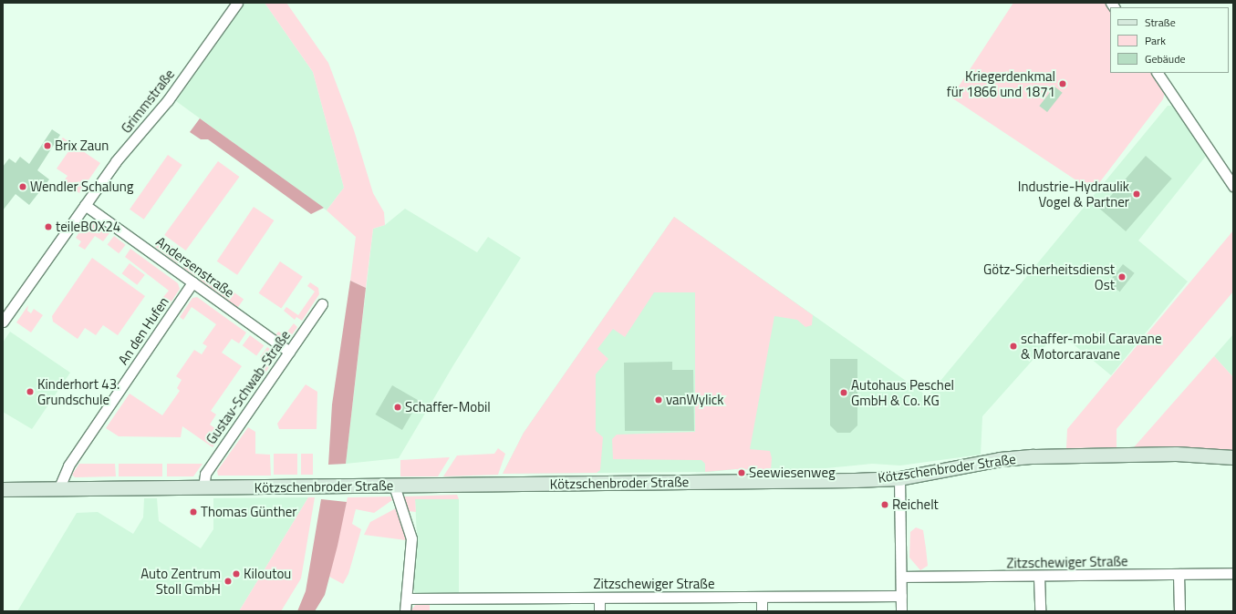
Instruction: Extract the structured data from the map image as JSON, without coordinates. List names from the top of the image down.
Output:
{
  "streets": {
    "street": [
      "Grimmstraße",
      "Andersenstraße",
      "An den Hufen",
      "Gustav-Schwab-Straße",
      "Kötzschenbroder Straße",
      "Zitzschewiger Straße"
    ]
  },
  "crossings": [
    ["Grimmstraße", "Andersenstraße"],
    ["Andersenstraße", "An den Hufen"],
    ["Andersenstraße", "Gustav-Schwab-Straße"],
    ["An den Hufen", "Kötzschenbroder Straße"],
    ["Gustav-Schwab-Straße", "Kötzschenbroder Straße"]
  ],
  "places": [
    "Kriegerdenkmal für 1866 und 1871",
    "Brix Zaun",
    "Wendler Schalung",
    "Industrie-Hydraulik Vogel & Partner",
    "teileBOX24",
    "Götz-Sicherheitsdienst Ost",
    "schaffer-mobil Caravane & Motorcaravane",
    "Kinderhort 43. Grundschule",
    "Autohaus Peschel GmbH & Co. KG",
    "vanWylick",
    "Schaffer-Mobil",
    "Seewiesenweg",
    "Reichelt",
    "Thomas Günther",
    "Kiloutou",
    "Auto Zentrum Stoll GmbH"
  ],
  "legend": ["Straße", "Park", "Gebäude"]
}
